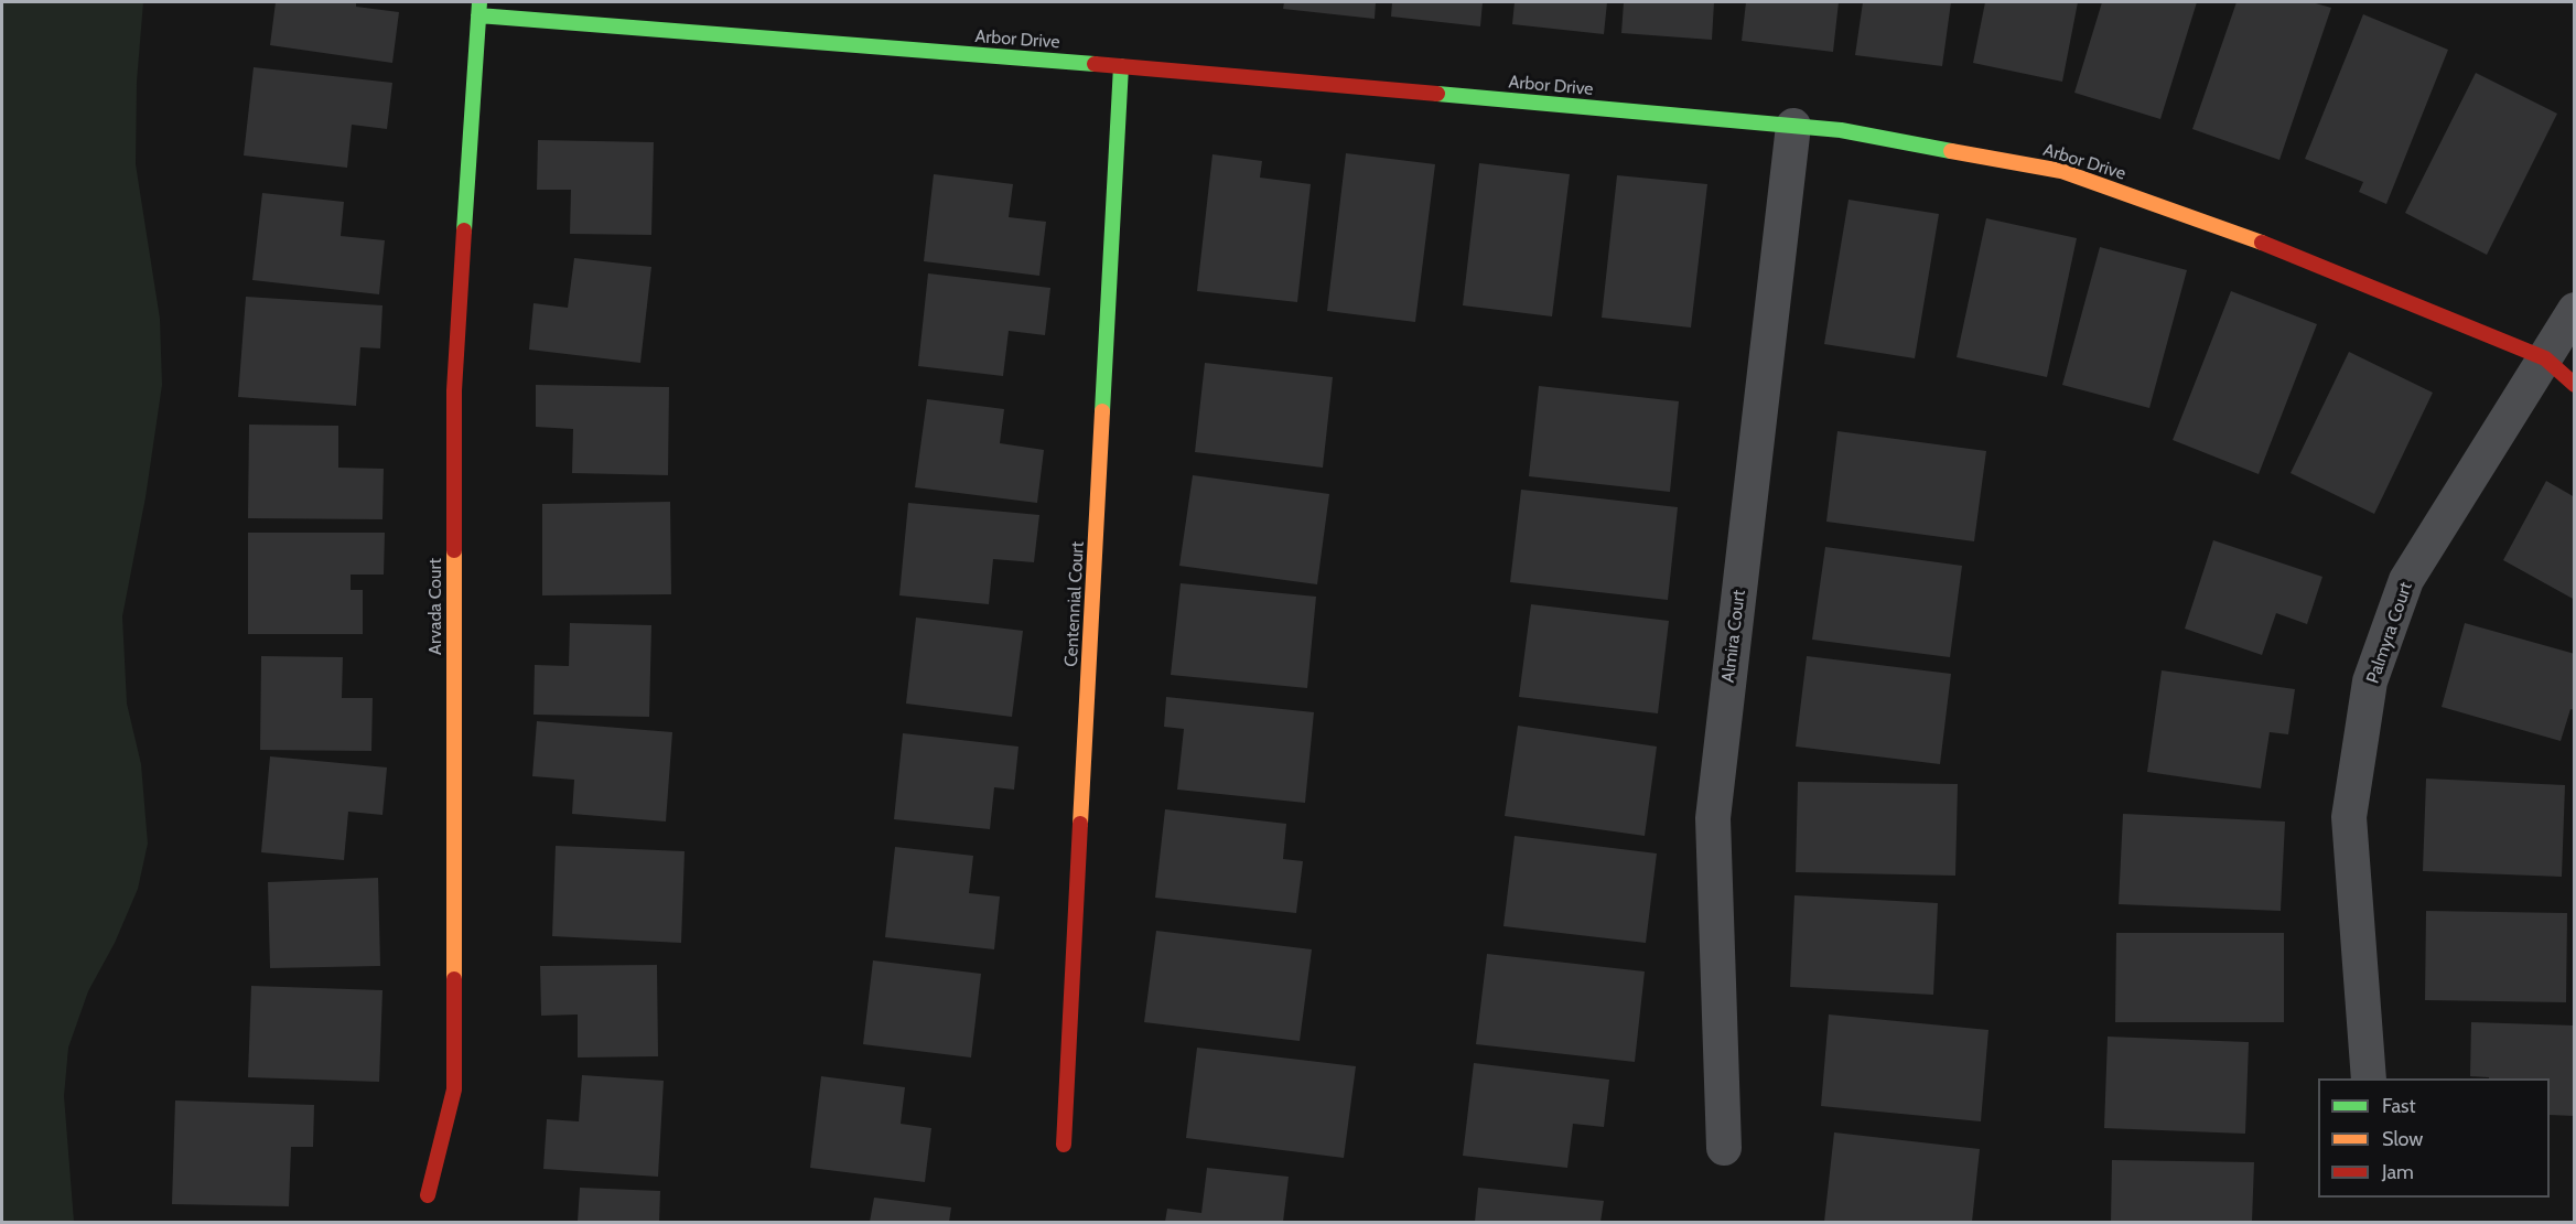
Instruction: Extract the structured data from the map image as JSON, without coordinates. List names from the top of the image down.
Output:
{
  "streets": {
    "street": [
      "Arbor Drive",
      "Centennial Court",
      "Arvada Court",
      "Palmyra Court",
      "Almira Court"
    ]
  },
  "crossings": [
    ["Arbor Drive", "Centennial Court"],
    ["Arbor Drive", "Arvada Court"],
    ["Arbor Drive", "Palmyra Court"],
    ["Arbor Drive", "Almira Court"]
  ],
  "legend": ["Fast", "Slow", "Jam"]
}
